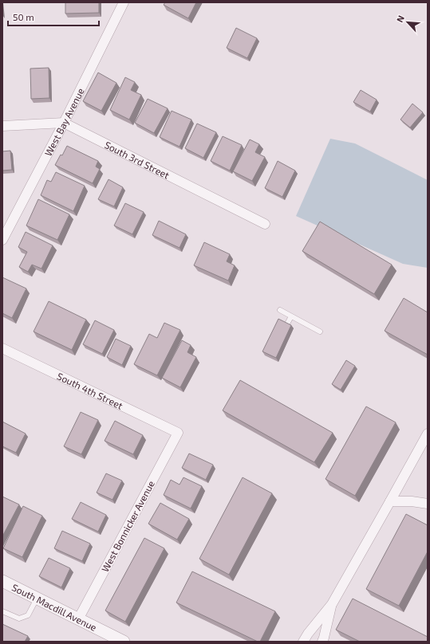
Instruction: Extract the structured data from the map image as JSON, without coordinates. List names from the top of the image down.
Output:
{
  "streets": {
    "street": [
      "West Bay Avenue",
      "South 3rd Street",
      "South 4th Street",
      "West Bonnicker Avenue",
      "South Macdill Avenue"
    ]
  },
  "crossings": [
    ["West Bay Avenue", "South 3rd Street"],
    ["South 4th Street", "West Bonnicker Avenue"],
    ["West Bonnicker Avenue", "South Macdill Avenue"]
  ],
  "scale_bar": "50 m",
  "north": "top left"
}
